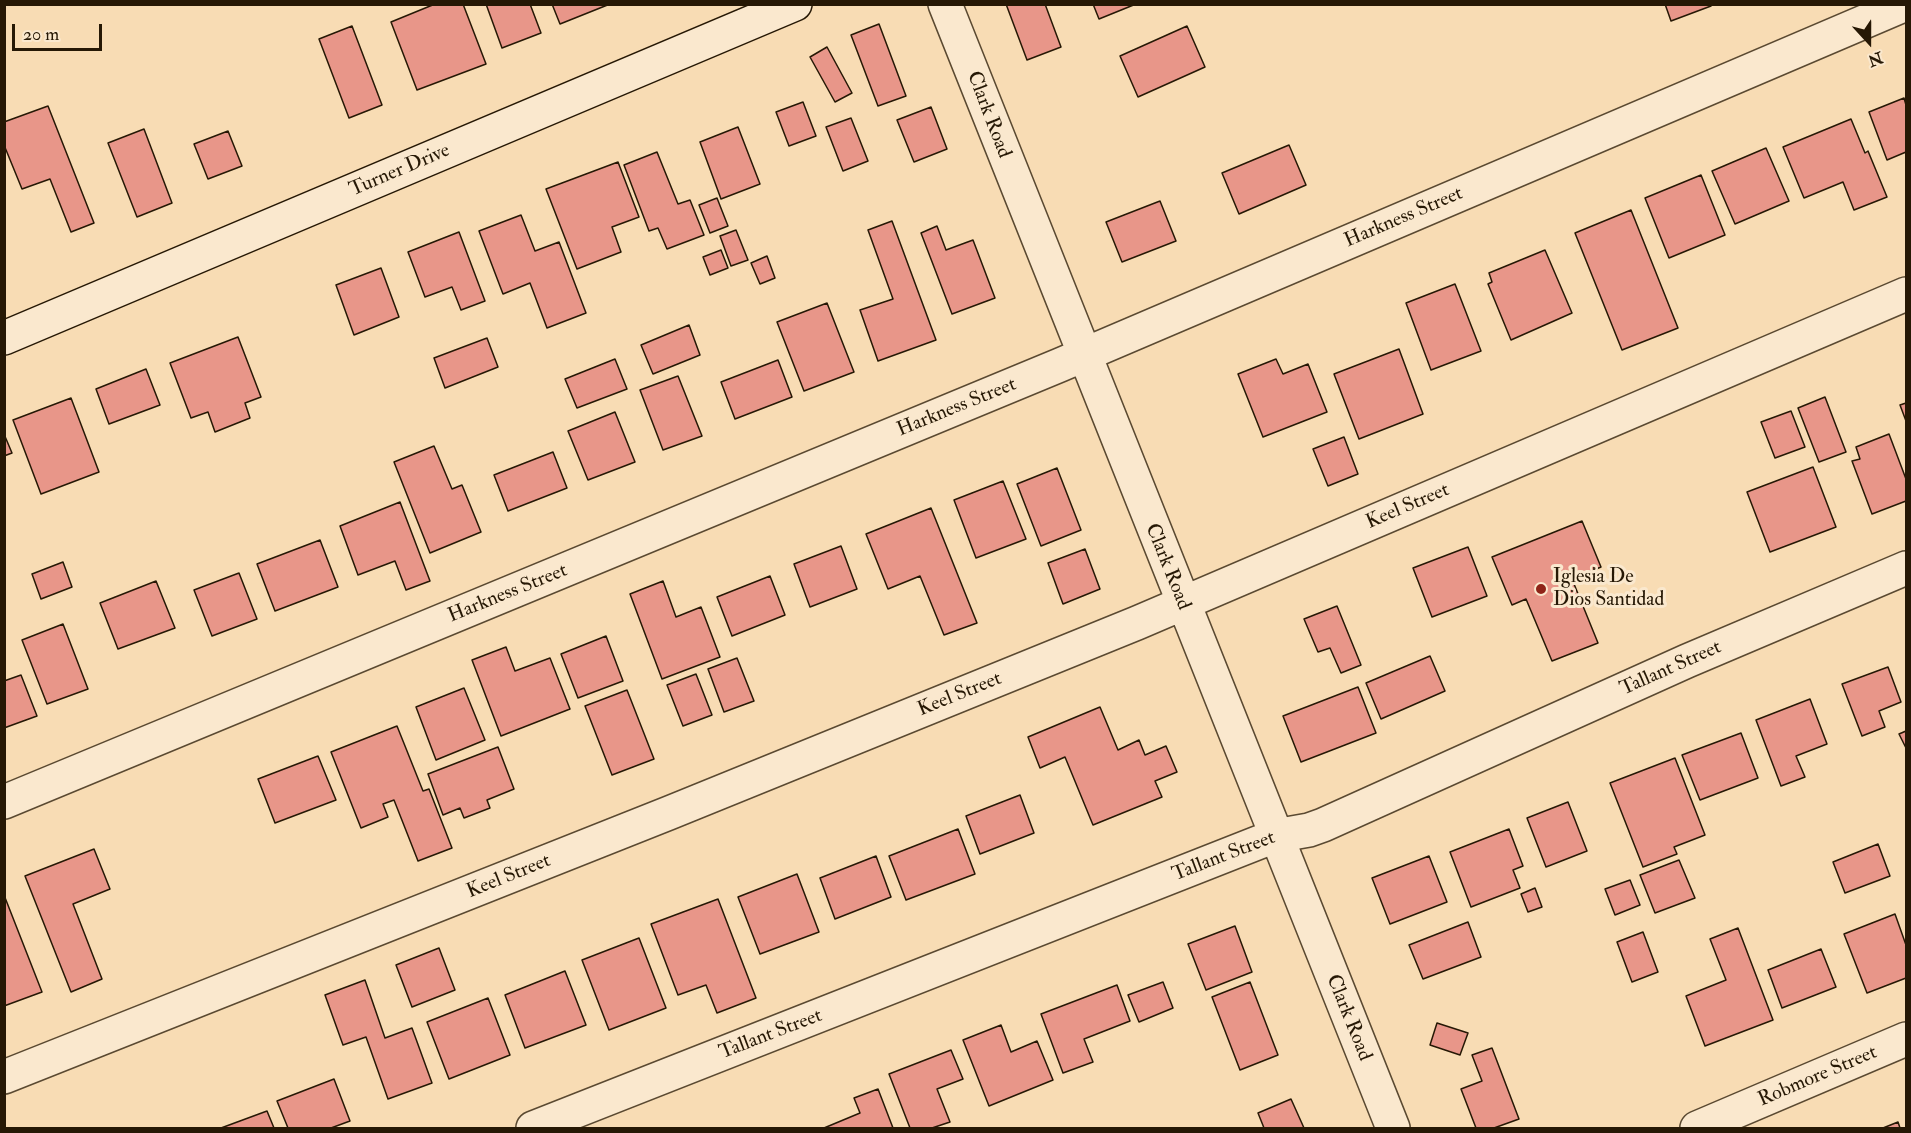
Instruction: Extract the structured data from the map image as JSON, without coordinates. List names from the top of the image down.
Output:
{
  "streets": {
    "street": [
      "Clark Road",
      "Turner Drive",
      "Harkness Street",
      "Keel Street",
      "Tallant Street",
      "Robmore Street"
    ]
  },
  "crossings": [
    ["Clark Road", "Harkness Street"],
    ["Clark Road", "Keel Street"],
    ["Clark Road", "Tallant Street"]
  ],
  "places": ["Iglesia De Dios Santidad"],
  "scale_bar": "20 m",
  "north": "bottom"
}
